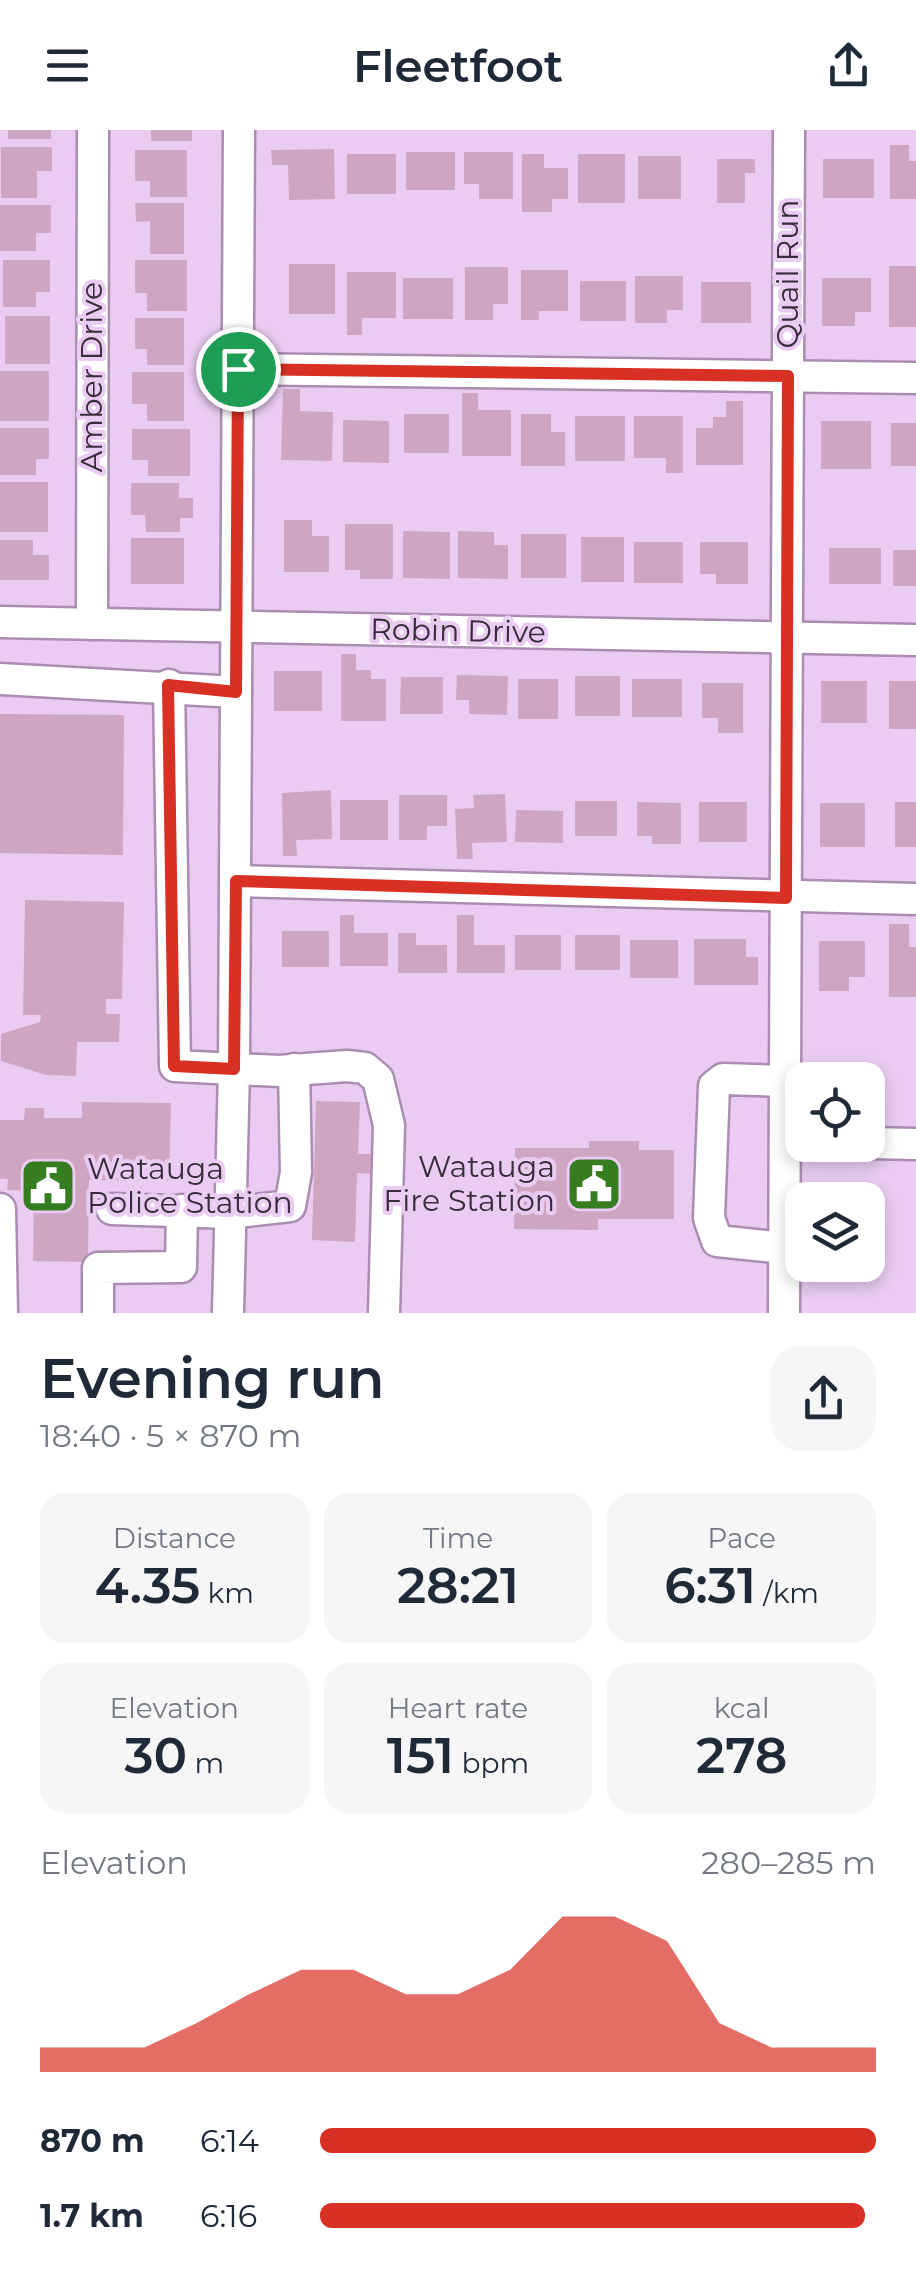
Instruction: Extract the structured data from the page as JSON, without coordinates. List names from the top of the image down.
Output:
{
  "streets": {
    "street": ["Quail Run", "Amber Drive", "Robin Drive"]
  },
  "crossings": [
    ["Quail Run", "Robin Drive"],
    ["Amber Drive", "Robin Drive"]
  ],
  "places": {
    "public building": ["Watauga Fire Station", "Watauga Police Station"]
  },
  "page": {
    "header": "Fleetfoot",
    "heading": ["Evening run", "18:40 · 5 × 870 m"],
    "stats": [
      ["Distance", "4.35 km"],
      ["Time", "28:21"],
      ["Pace", "6:31 /km"],
      ["Elevation", "30 m"],
      ["Heart rate", "151 bpm"],
      ["kcal", "278"]
    ],
    "chart": ["Elevation", "280–285 m"],
    "list": [
      {
        "name": "870 m",
        "note": "6:14"
      },
      {
        "name": "1.7 km",
        "note": "6:16"
      }
    ]
  }
}
